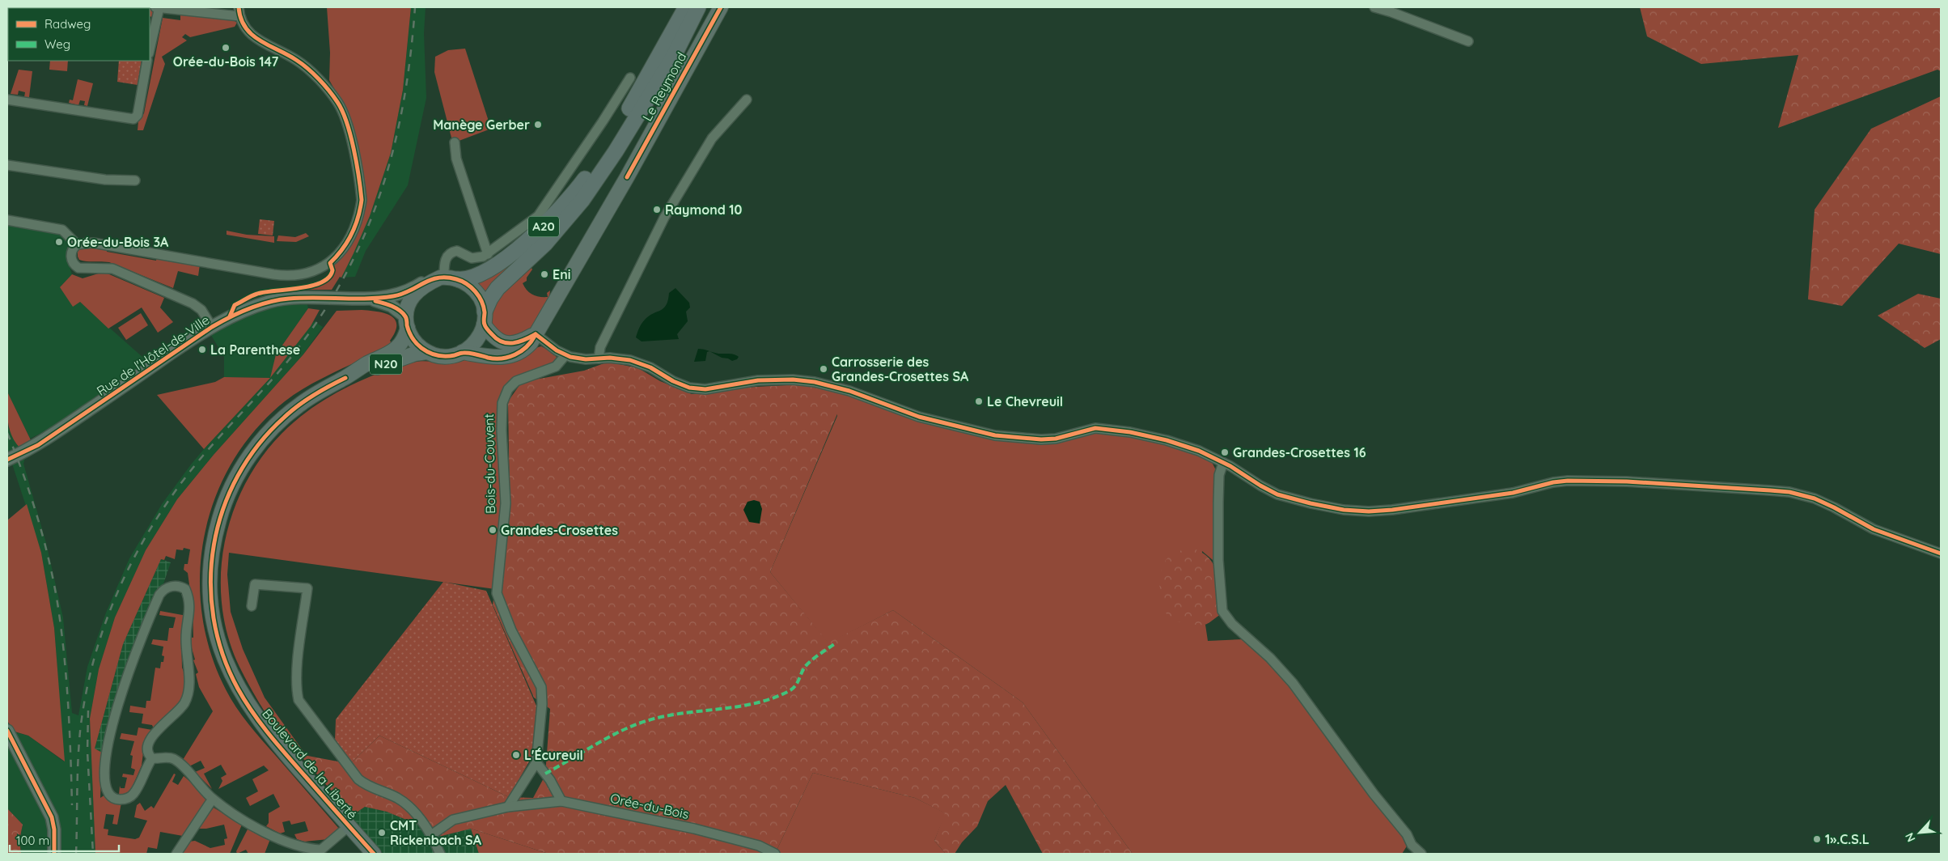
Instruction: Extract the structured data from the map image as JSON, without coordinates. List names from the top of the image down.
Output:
{
  "streets": {
    "highway": ["A20"],
    "main road": [
      "Le Reymond",
      "Rue de l'Hôtel-de-Ville",
      "N20",
      "Boulevard de la Liberté"
    ],
    "street": ["Bois-du-Couvent", "Orée-du-Bois"]
  },
  "crossings": [
    ["Le Reymond", "A20"],
    ["Le Reymond", "Rue de l'Hôtel-de-Ville"],
    ["Le Reymond", "N20"],
    ["Le Reymond", "Boulevard de la Liberté"],
    ["A20", "Rue de l'Hôtel-de-Ville"],
    ["A20", "N20"],
    ["A20", "Boulevard de la Liberté"],
    ["Rue de l'Hôtel-de-Ville", "N20"],
    ["Rue de l'Hôtel-de-Ville", "Boulevard de la Liberté"],
    ["N20", "Boulevard de la Liberté"]
  ],
  "places": [
    "Orée-du-Bois 147",
    "Manège Gerber",
    "Raymond 10",
    "Orée-du-Bois 3A",
    "Eni",
    "La Parenthese",
    "Carrosserie des Grandes-Crosettes SA",
    "Le Chevreuil",
    "Grandes-Crosettes 16",
    "Grandes-Crosettes",
    "L'Écureuil",
    "CMT Rickenbach SA",
    "1».C.S.L"
  ],
  "legend": ["Radweg", "Weg"],
  "scale_bar": "100 m",
  "north": "bottom left"
}
